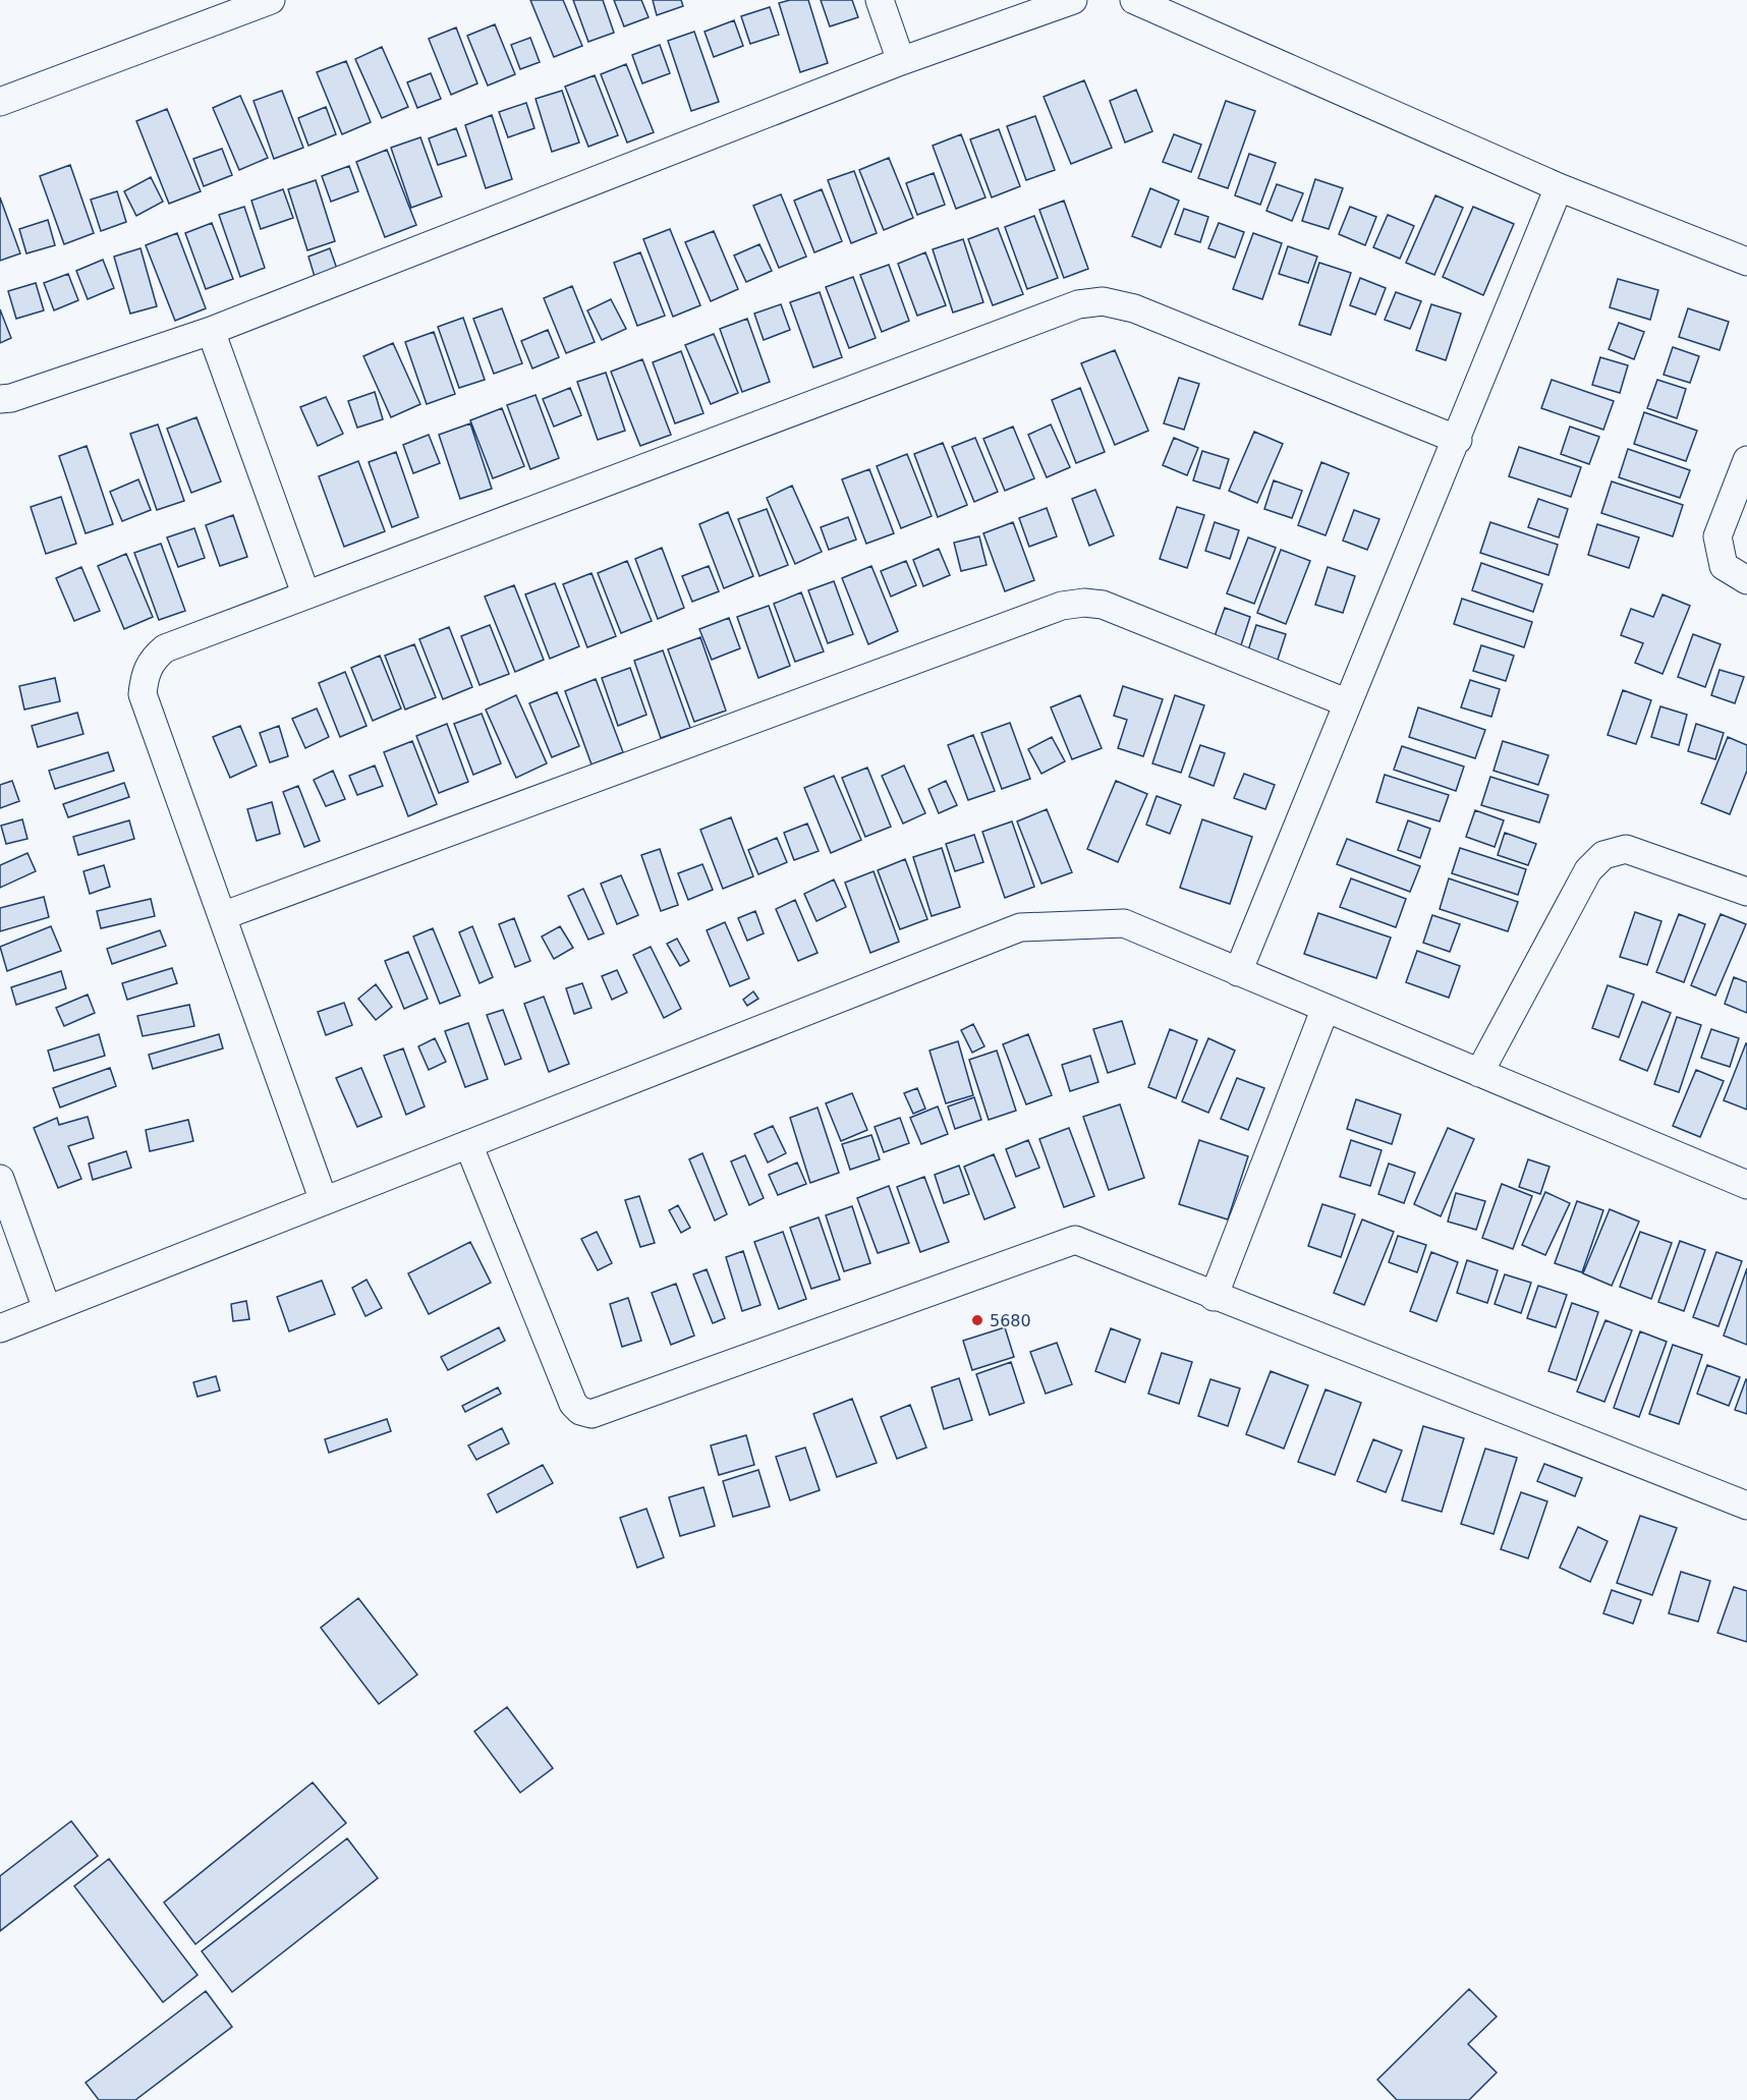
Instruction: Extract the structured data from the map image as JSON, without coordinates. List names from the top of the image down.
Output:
{
  "places": ["5680"]
}
